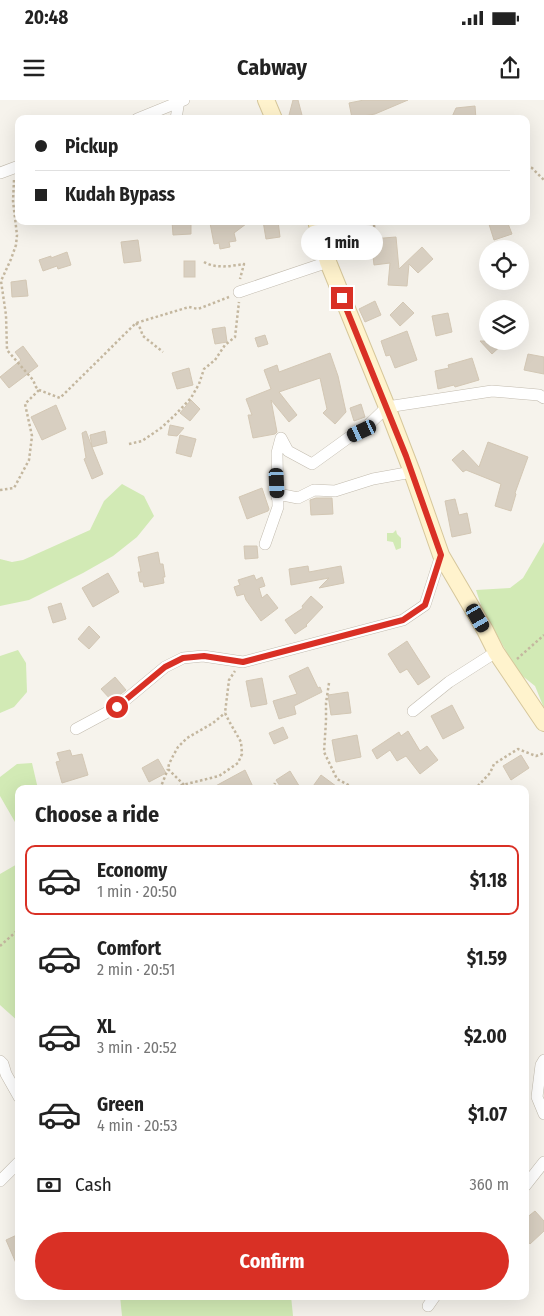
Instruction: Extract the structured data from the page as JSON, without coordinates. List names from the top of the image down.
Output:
{
  "page": {
    "status": "20:48",
    "header": "Cabway",
    "banner": ["Pickup", "Kudah Bypass"],
    "bubble": "1 min",
    "heading": "Choose a ride",
    "list": [
      {
        "name": "Economy",
        "note": "1 min · 20:50",
        "value": "$1.18"
      },
      {
        "name": "Comfort",
        "note": "2 min · 20:51",
        "value": "$1.59"
      },
      {
        "name": "XL",
        "note": "3 min · 20:52",
        "value": "$2.00"
      },
      {
        "name": "Green",
        "note": "4 min · 20:53",
        "value": "$1.07"
      }
    ],
    "pay": ["Cash", "360 m"],
    "buttons": "Confirm"
  }
}
